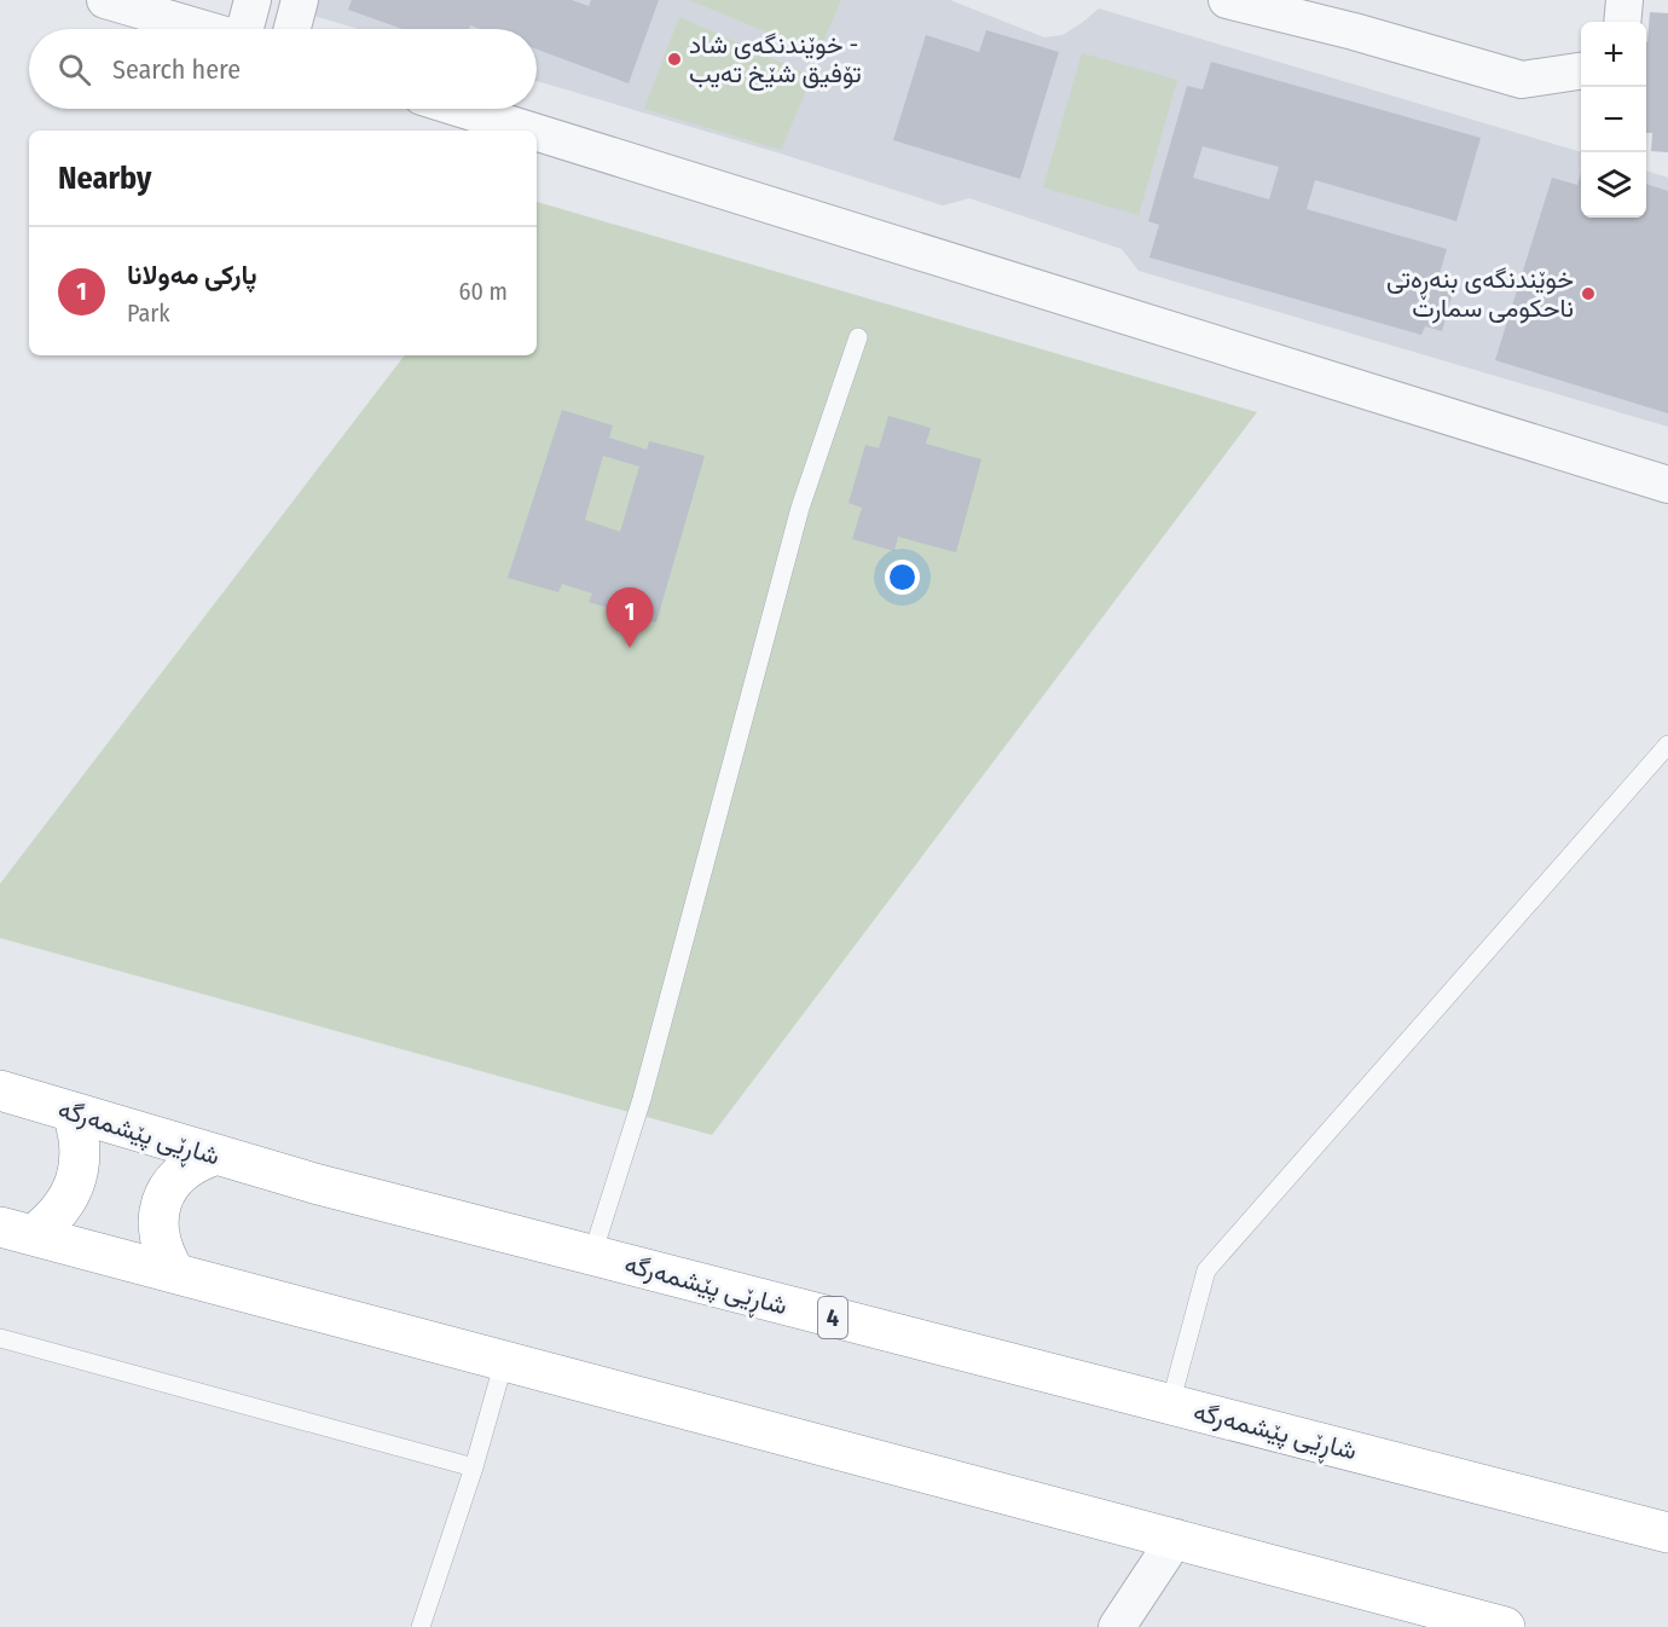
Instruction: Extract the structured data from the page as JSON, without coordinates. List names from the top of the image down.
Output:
{
  "streets": {
    "highway": ["شاڕێی پێشمەرگە", "4"]
  },
  "places": ["خوێندنگەی شاد - تۆفیق شێخ تەیب", "خوێندنگەی بنەڕەتی ناحکومی سمارت"],
  "page": {
    "map_buttons": ["+", "−"],
    "search": "Search here",
    "heading": "Nearby",
    "list": [
      {
        "mark": "1",
        "name": "پارکی مەولانا",
        "note": "Park",
        "value": "60 m"
      }
    ],
    "pins": "1"
  }
}
